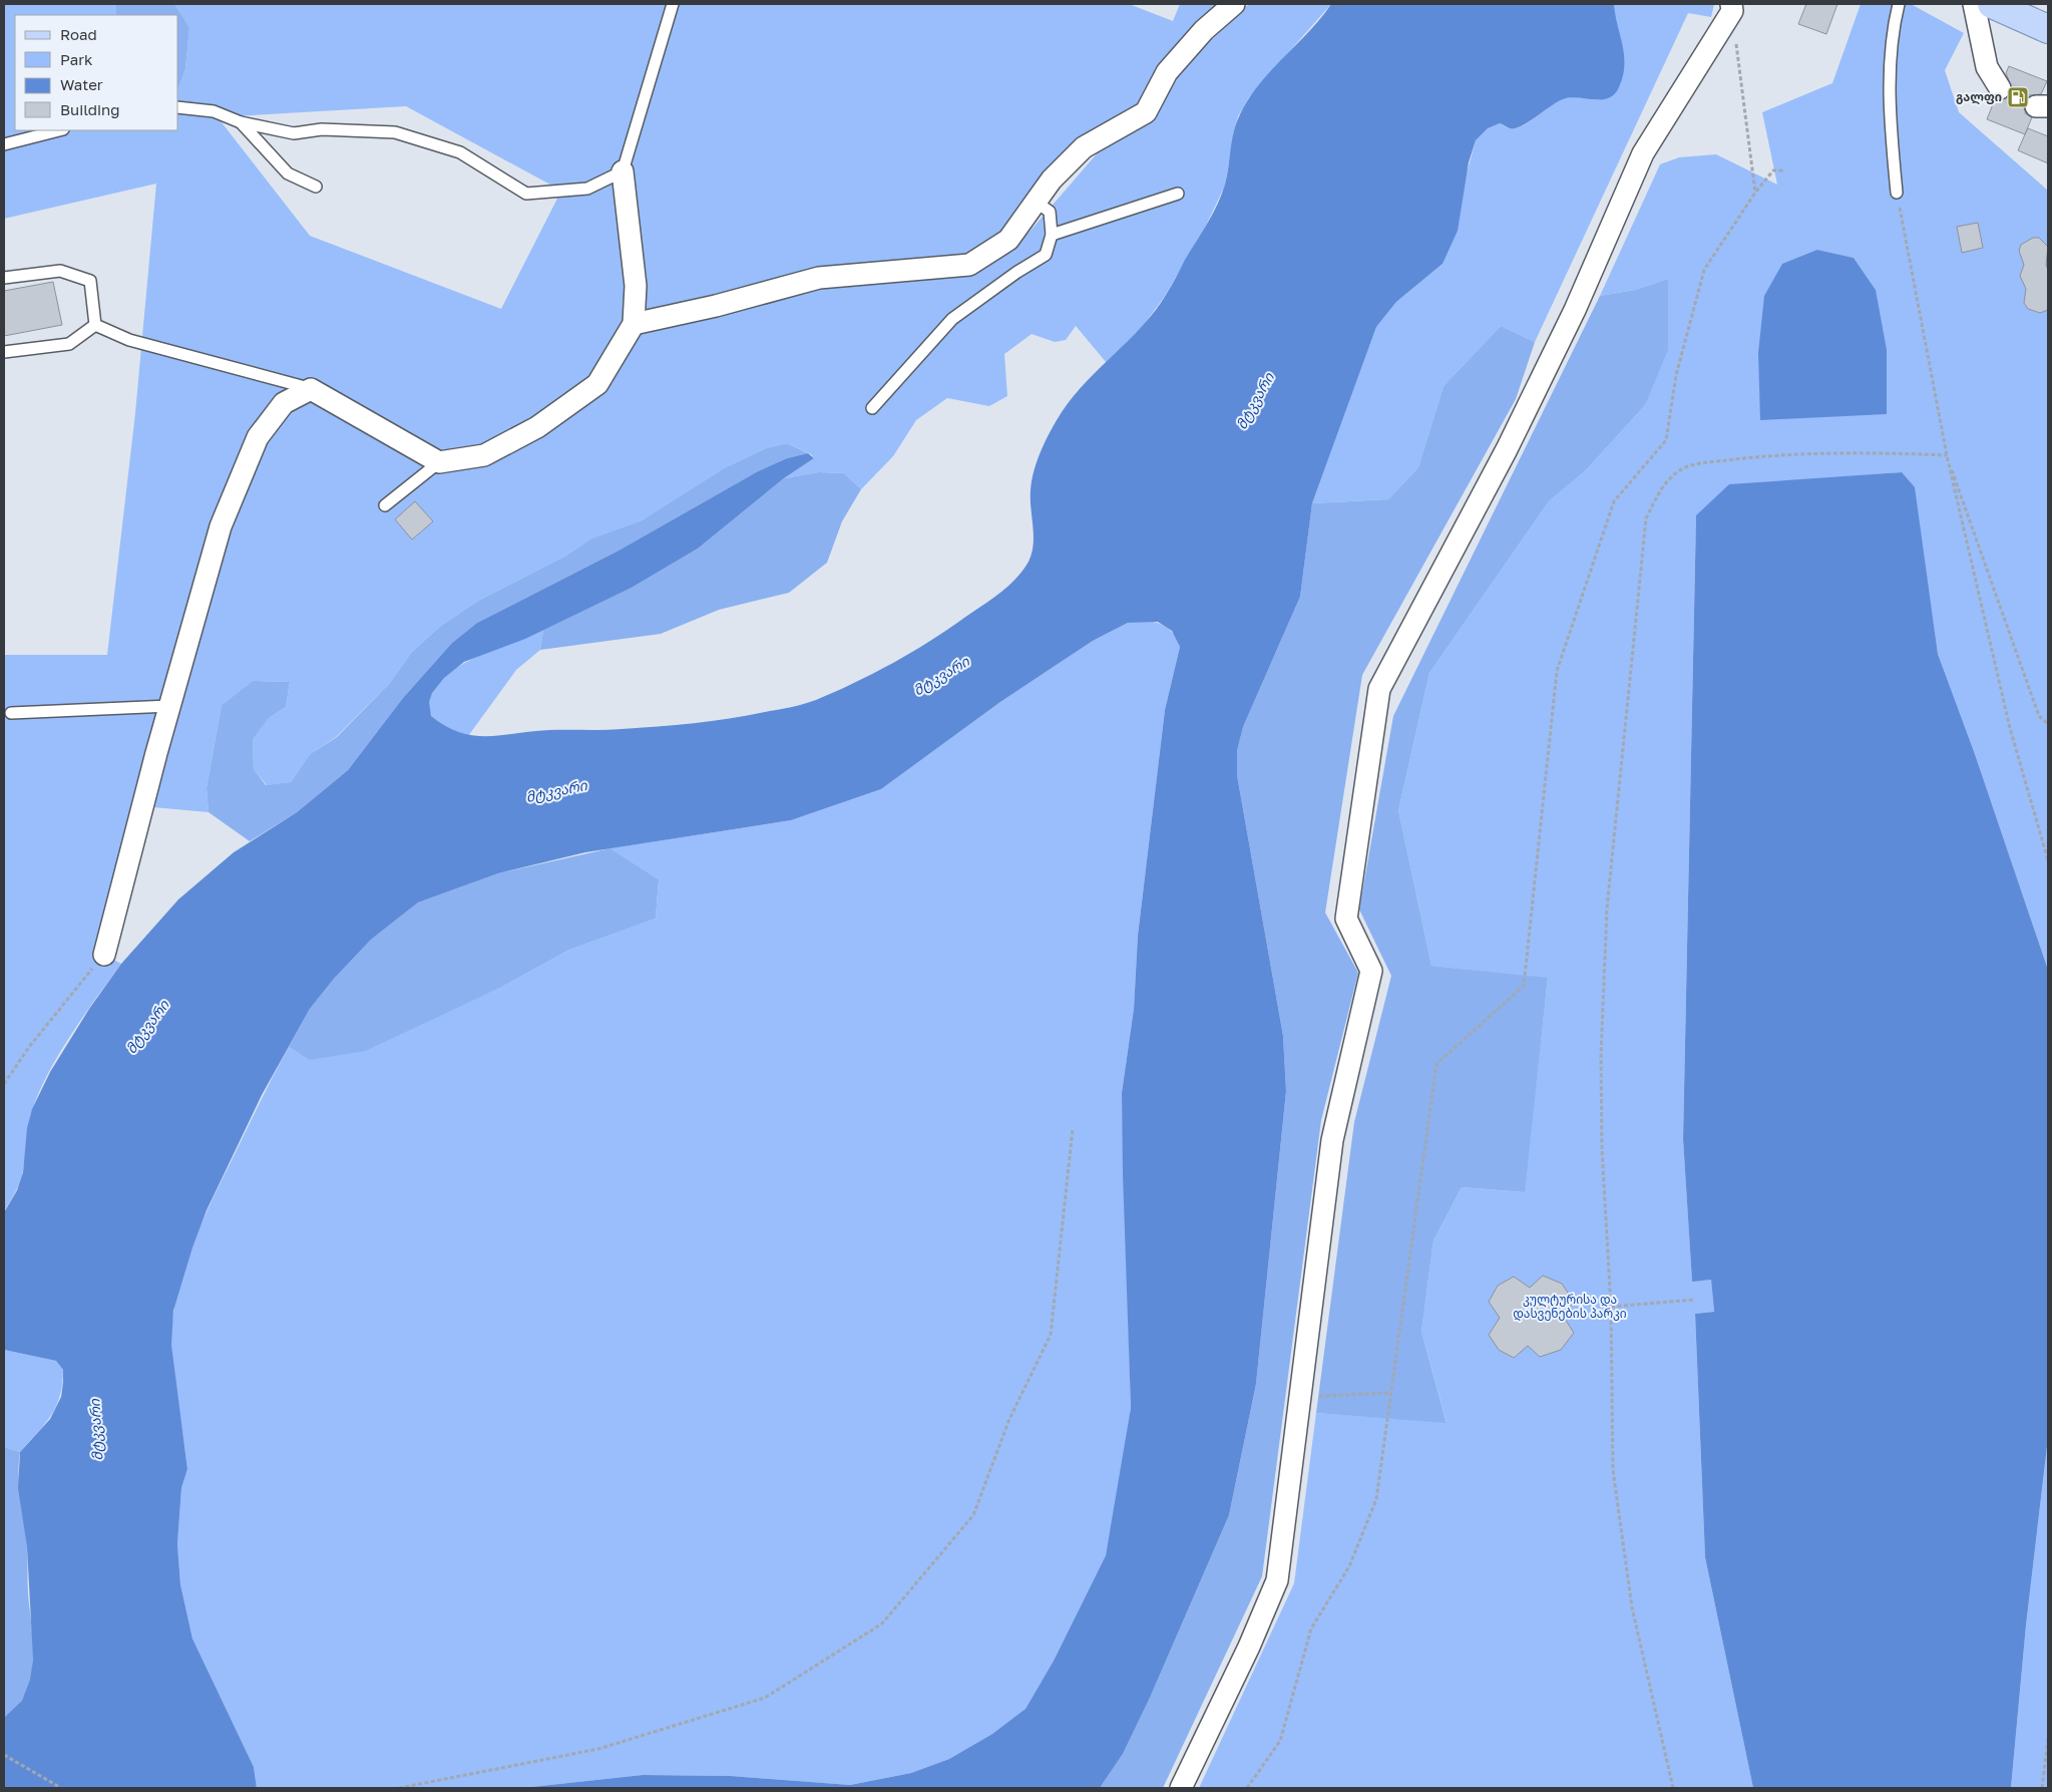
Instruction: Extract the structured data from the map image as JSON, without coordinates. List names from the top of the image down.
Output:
{
  "water": ["მტკვარი"],
  "parks": ["კულტურისა და დასვენების პარკი"],
  "places": {
    "fuel station": ["გალფი"]
  },
  "legend": [
    "Road",
    "Park",
    "Water",
    "Building"
  ]
}
